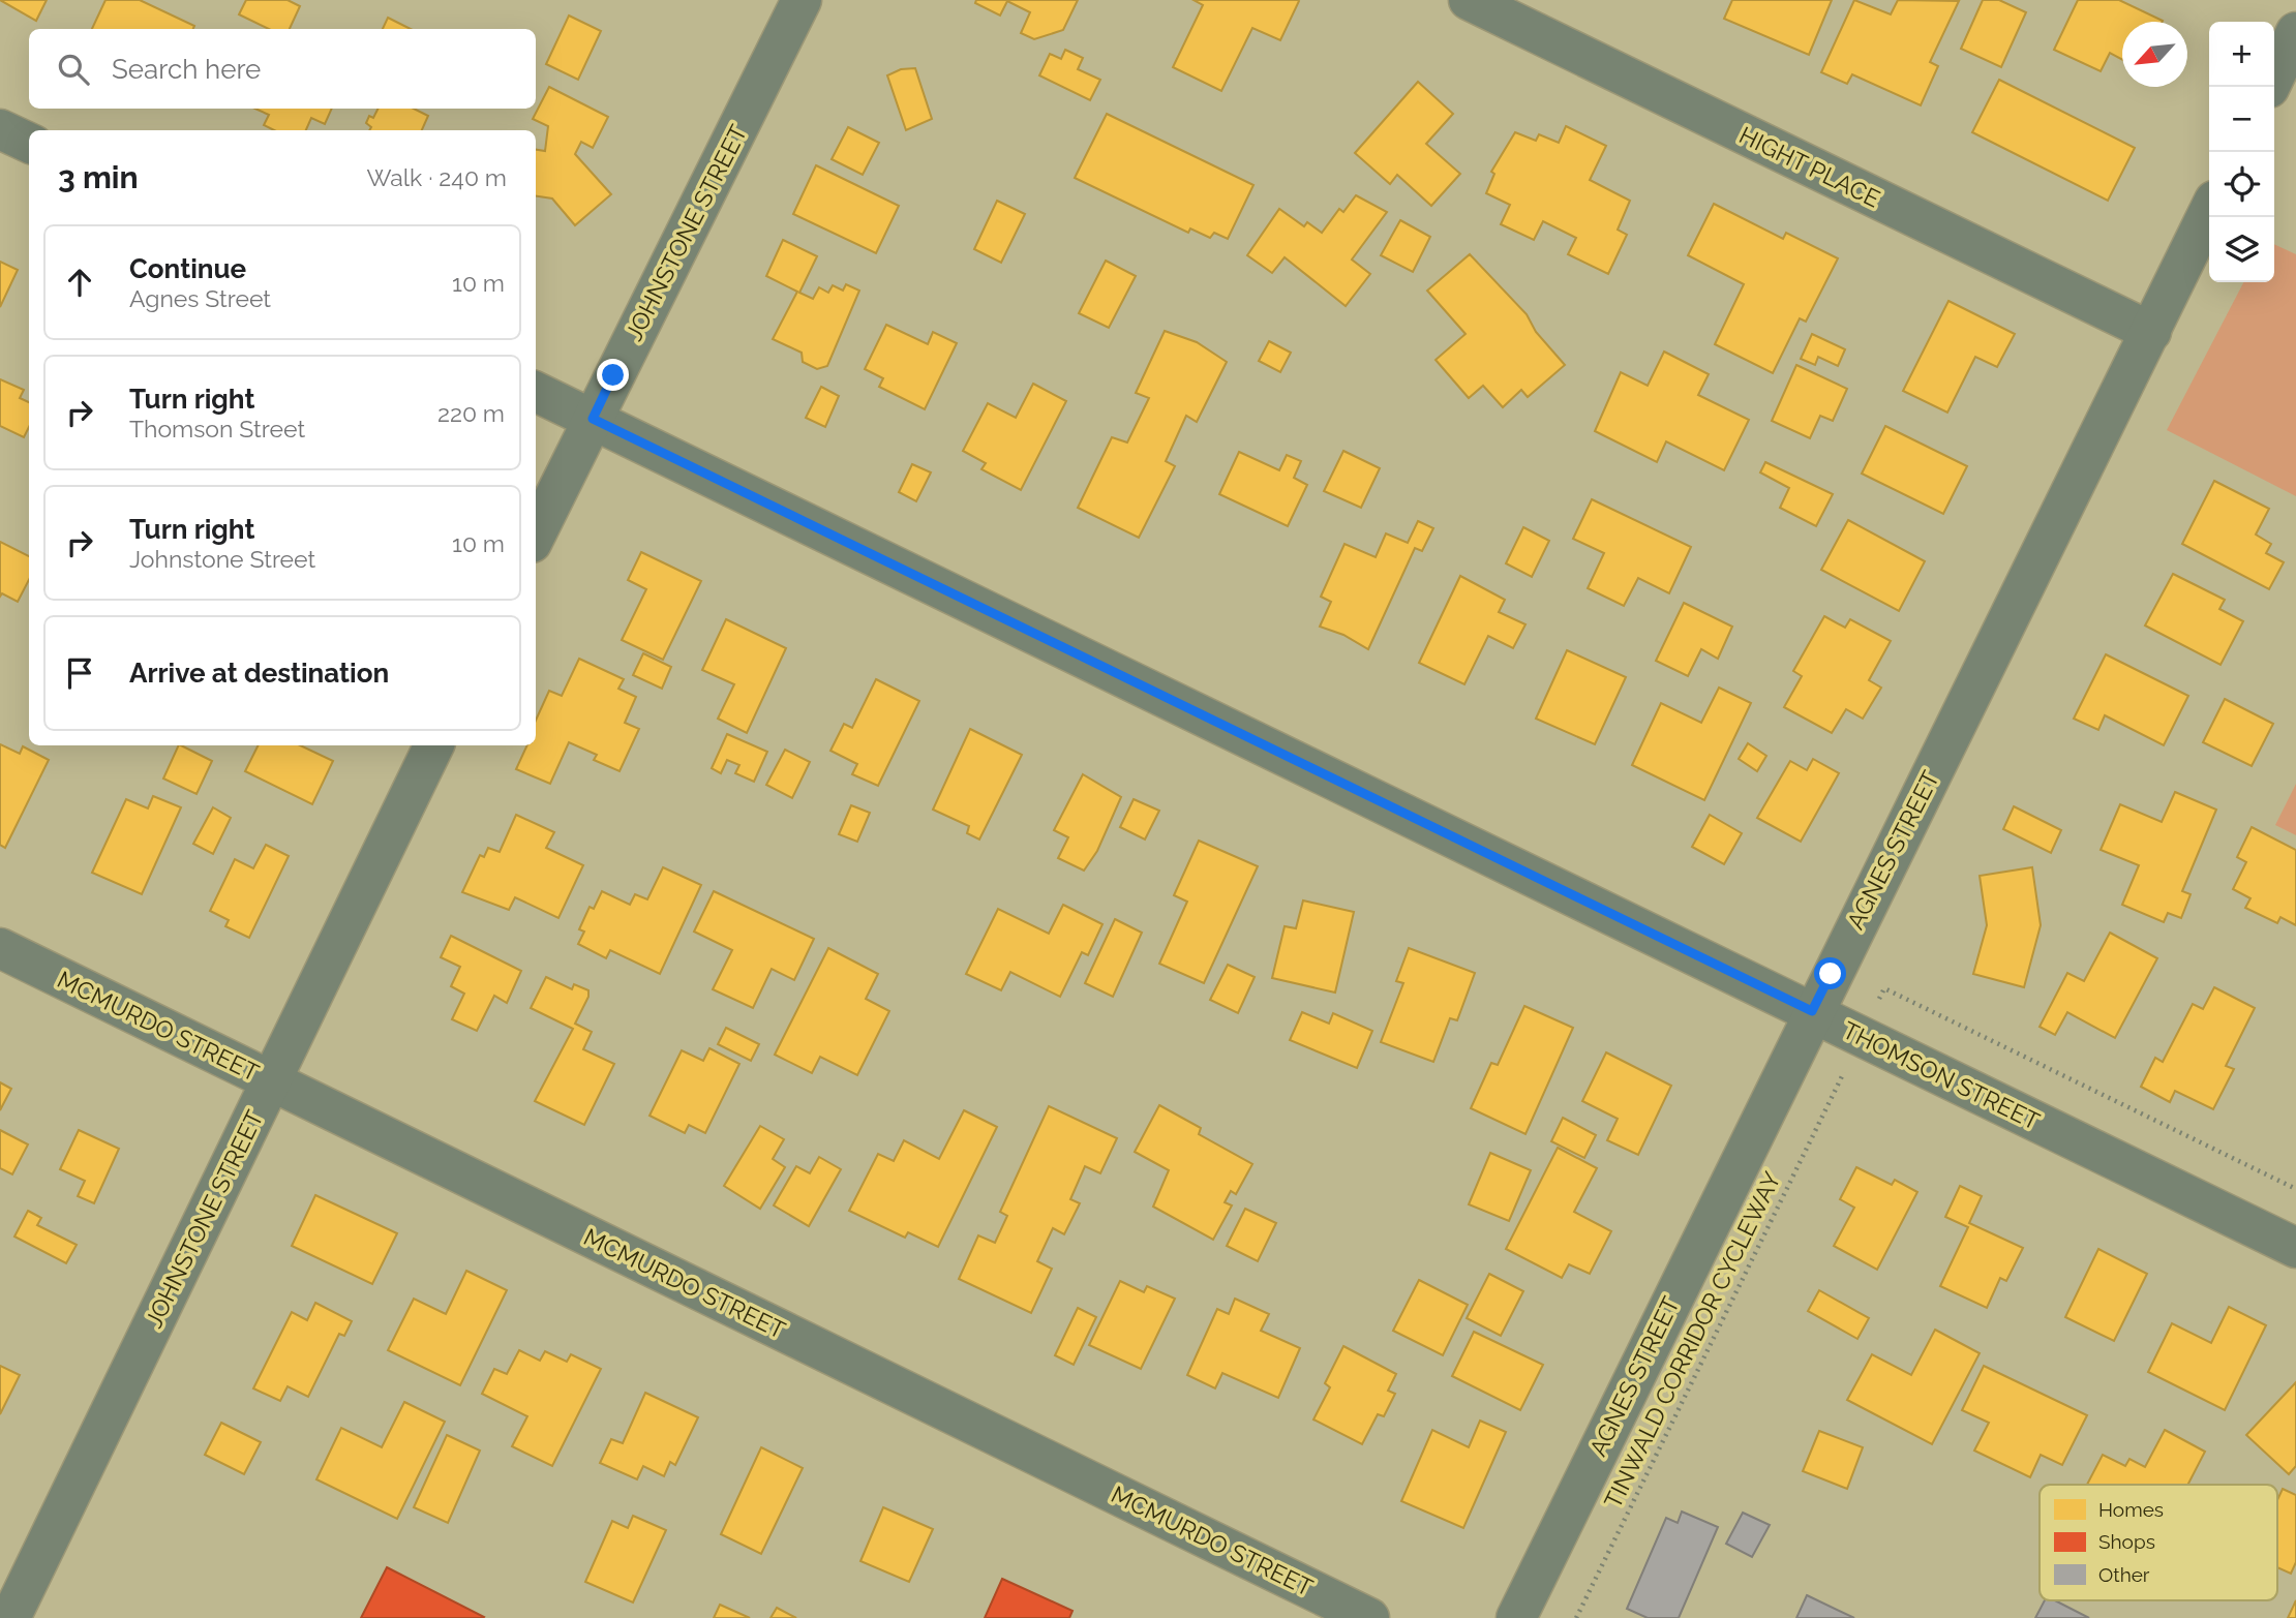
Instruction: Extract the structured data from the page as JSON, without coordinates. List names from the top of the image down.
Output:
{
  "streets": {
    "street": [
      "HIGHT PLACE",
      "JOHNSTONE STREET",
      "AGNES STREET",
      "MCMURDO STREET",
      "THOMSON STREET"
    ],
    "path": ["TINWALD CORRIDOR CYCLEWAY"]
  },
  "crossings": [
    ["HIGHT PLACE", "AGNES STREET"],
    ["JOHNSTONE STREET", "MCMURDO STREET"],
    ["JOHNSTONE STREET", "THOMSON STREET"],
    ["AGNES STREET", "THOMSON STREET"]
  ],
  "legend": ["Homes", "Shops", "Other"],
  "north": "bottom left",
  "page": {
    "map_buttons": ["+", "−"],
    "search": "Search here",
    "heading": ["3 min", "Walk · 240 m"],
    "list": [
      ["Continue", "Agnes Street", "10 m"],
      ["Turn right", "Thomson Street", "220 m"],
      ["Turn right", "Johnstone Street", "10 m"],
      "Arrive at destination"
    ]
  }
}
